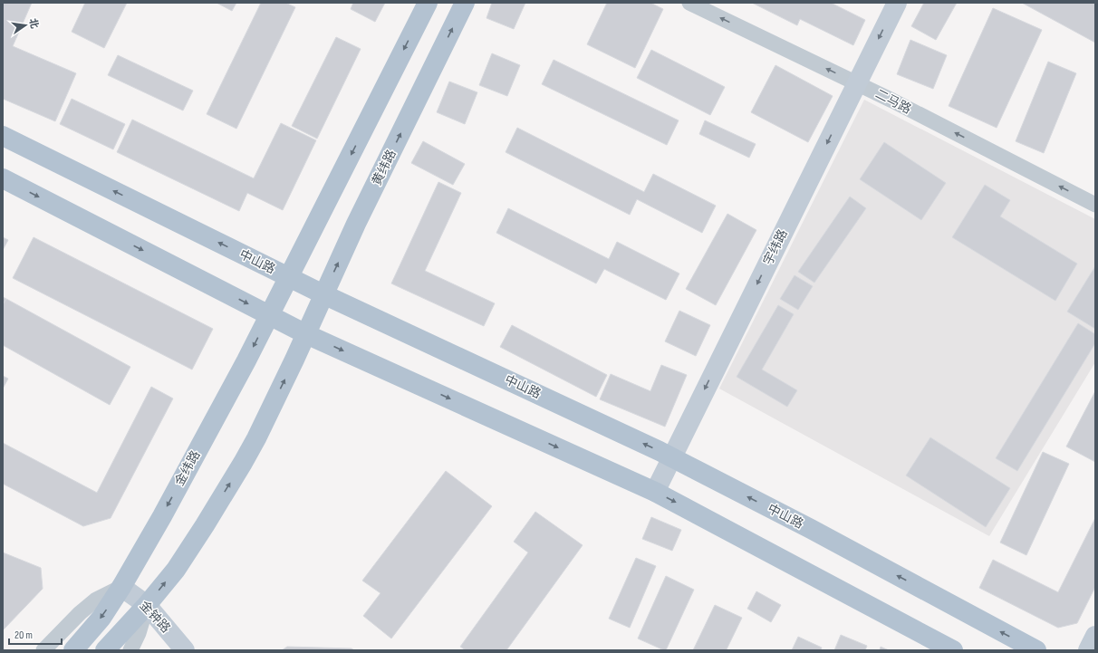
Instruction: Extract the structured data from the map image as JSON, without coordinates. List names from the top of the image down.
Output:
{
  "streets": {
    "main road": ["黄纬路", "中山路", "金纬路"],
    "street": ["二马路", "宇纬路", "金钟路"]
  },
  "crossings": [
    ["二马路", "宇纬路"],
    ["黄纬路", "中山路"],
    ["宇纬路", "中山路"],
    ["中山路", "金纬路"],
    ["金纬路", "金钟路"]
  ],
  "one_way": ["二马路", "宇纬路"],
  "scale_bar": "20 m",
  "north": "right"
}
